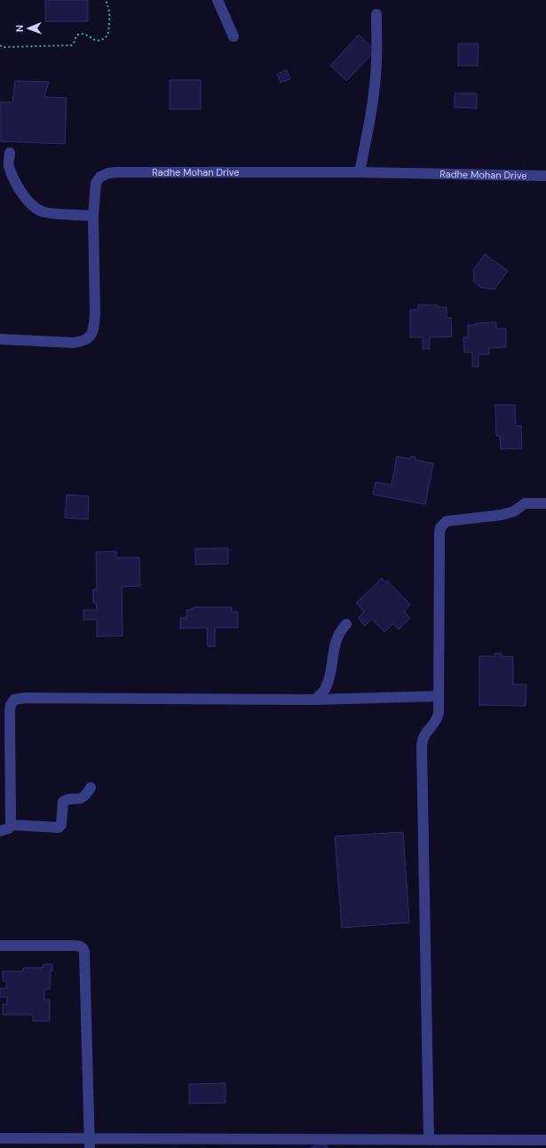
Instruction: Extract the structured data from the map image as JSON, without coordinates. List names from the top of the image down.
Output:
{
  "streets": {
    "street": ["Radhe Mohan Drive"]
  },
  "north": "left"
}
